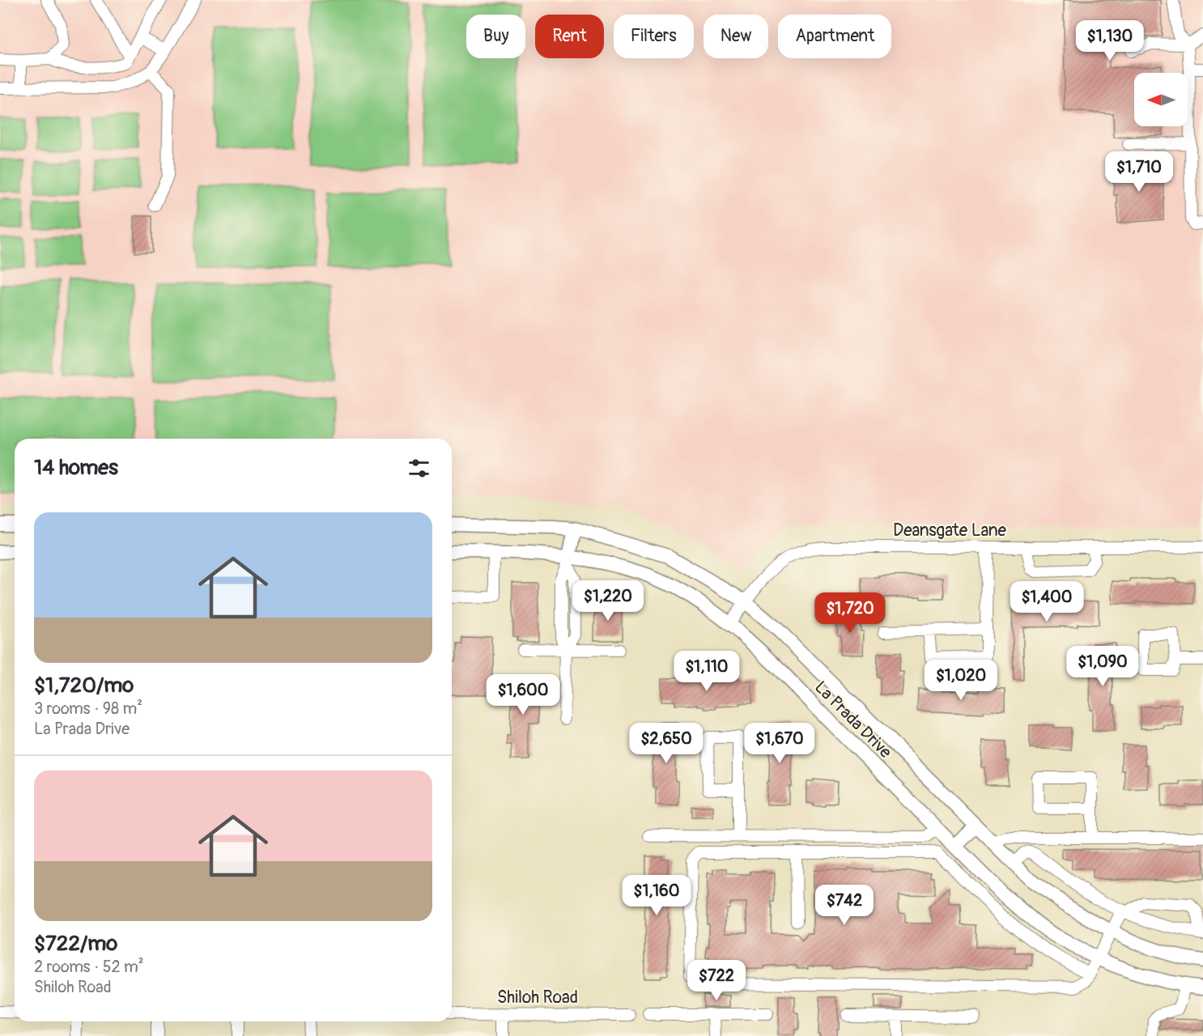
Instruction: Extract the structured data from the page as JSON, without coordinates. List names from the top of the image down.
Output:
{
  "streets": {
    "main road": ["La Prada Drive"],
    "street": ["Deansgate Lane", "Shiloh Road"]
  },
  "crossings": [
    ["Deansgate Lane", "La Prada Drive"]
  ],
  "north": "left",
  "page": {
    "chip": [
      "Buy",
      "Rent",
      "Filters",
      "New",
      "Apartment"
    ],
    "price": [
      "$1,130",
      "$1,710",
      "$1,220",
      "$1,400",
      "$1,720",
      "$1,090",
      "$1,110",
      "$1,020",
      "$1,600",
      "$2,650",
      "$1,670",
      "$1,160",
      "$742",
      "$722"
    ],
    "heading": "14 homes",
    "list": [
      {
        "name": "$1,720/mo",
        "note": "3 rooms · 98 m² · La Prada Drive"
      },
      {
        "name": "$722/mo",
        "note": "2 rooms · 52 m² · Shiloh Road"
      }
    ]
  }
}
